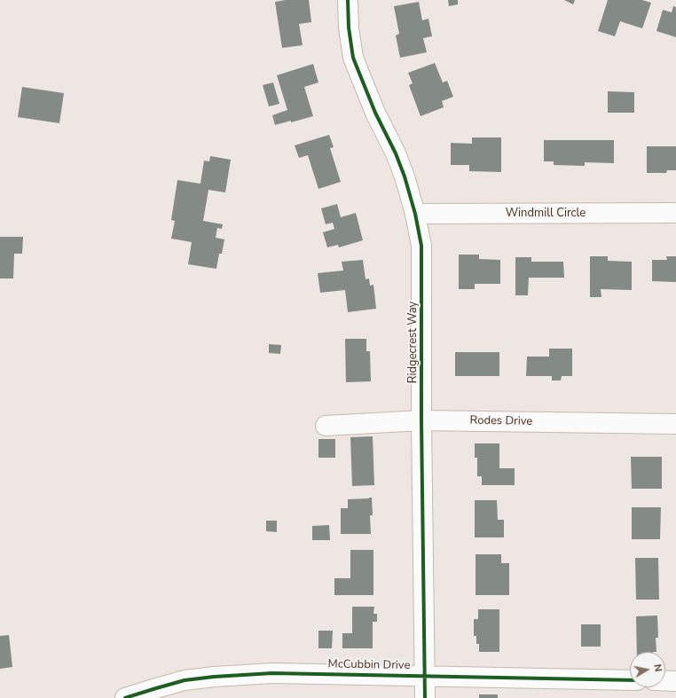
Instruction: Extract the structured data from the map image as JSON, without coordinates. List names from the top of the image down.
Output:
{
  "streets": {
    "street": [
      "Windmill Circle",
      "Ridgecrest Way",
      "Rodes Drive",
      "McCubbin Drive"
    ]
  },
  "crossings": [
    ["Windmill Circle", "Ridgecrest Way"],
    ["Ridgecrest Way", "Rodes Drive"],
    ["Ridgecrest Way", "McCubbin Drive"]
  ],
  "north": "right"
}
